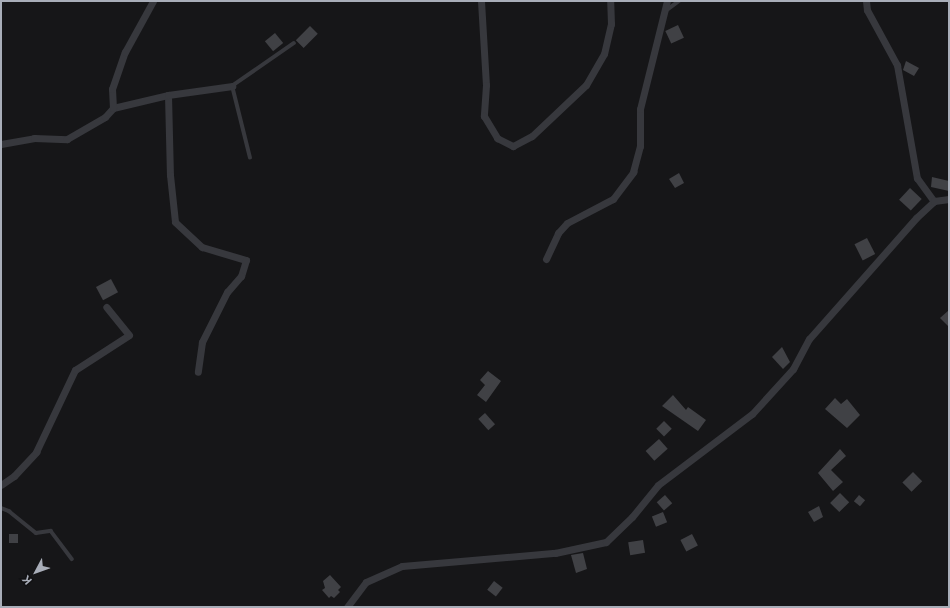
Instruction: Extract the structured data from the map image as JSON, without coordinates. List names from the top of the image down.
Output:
{
  "north": "bottom left"
}
